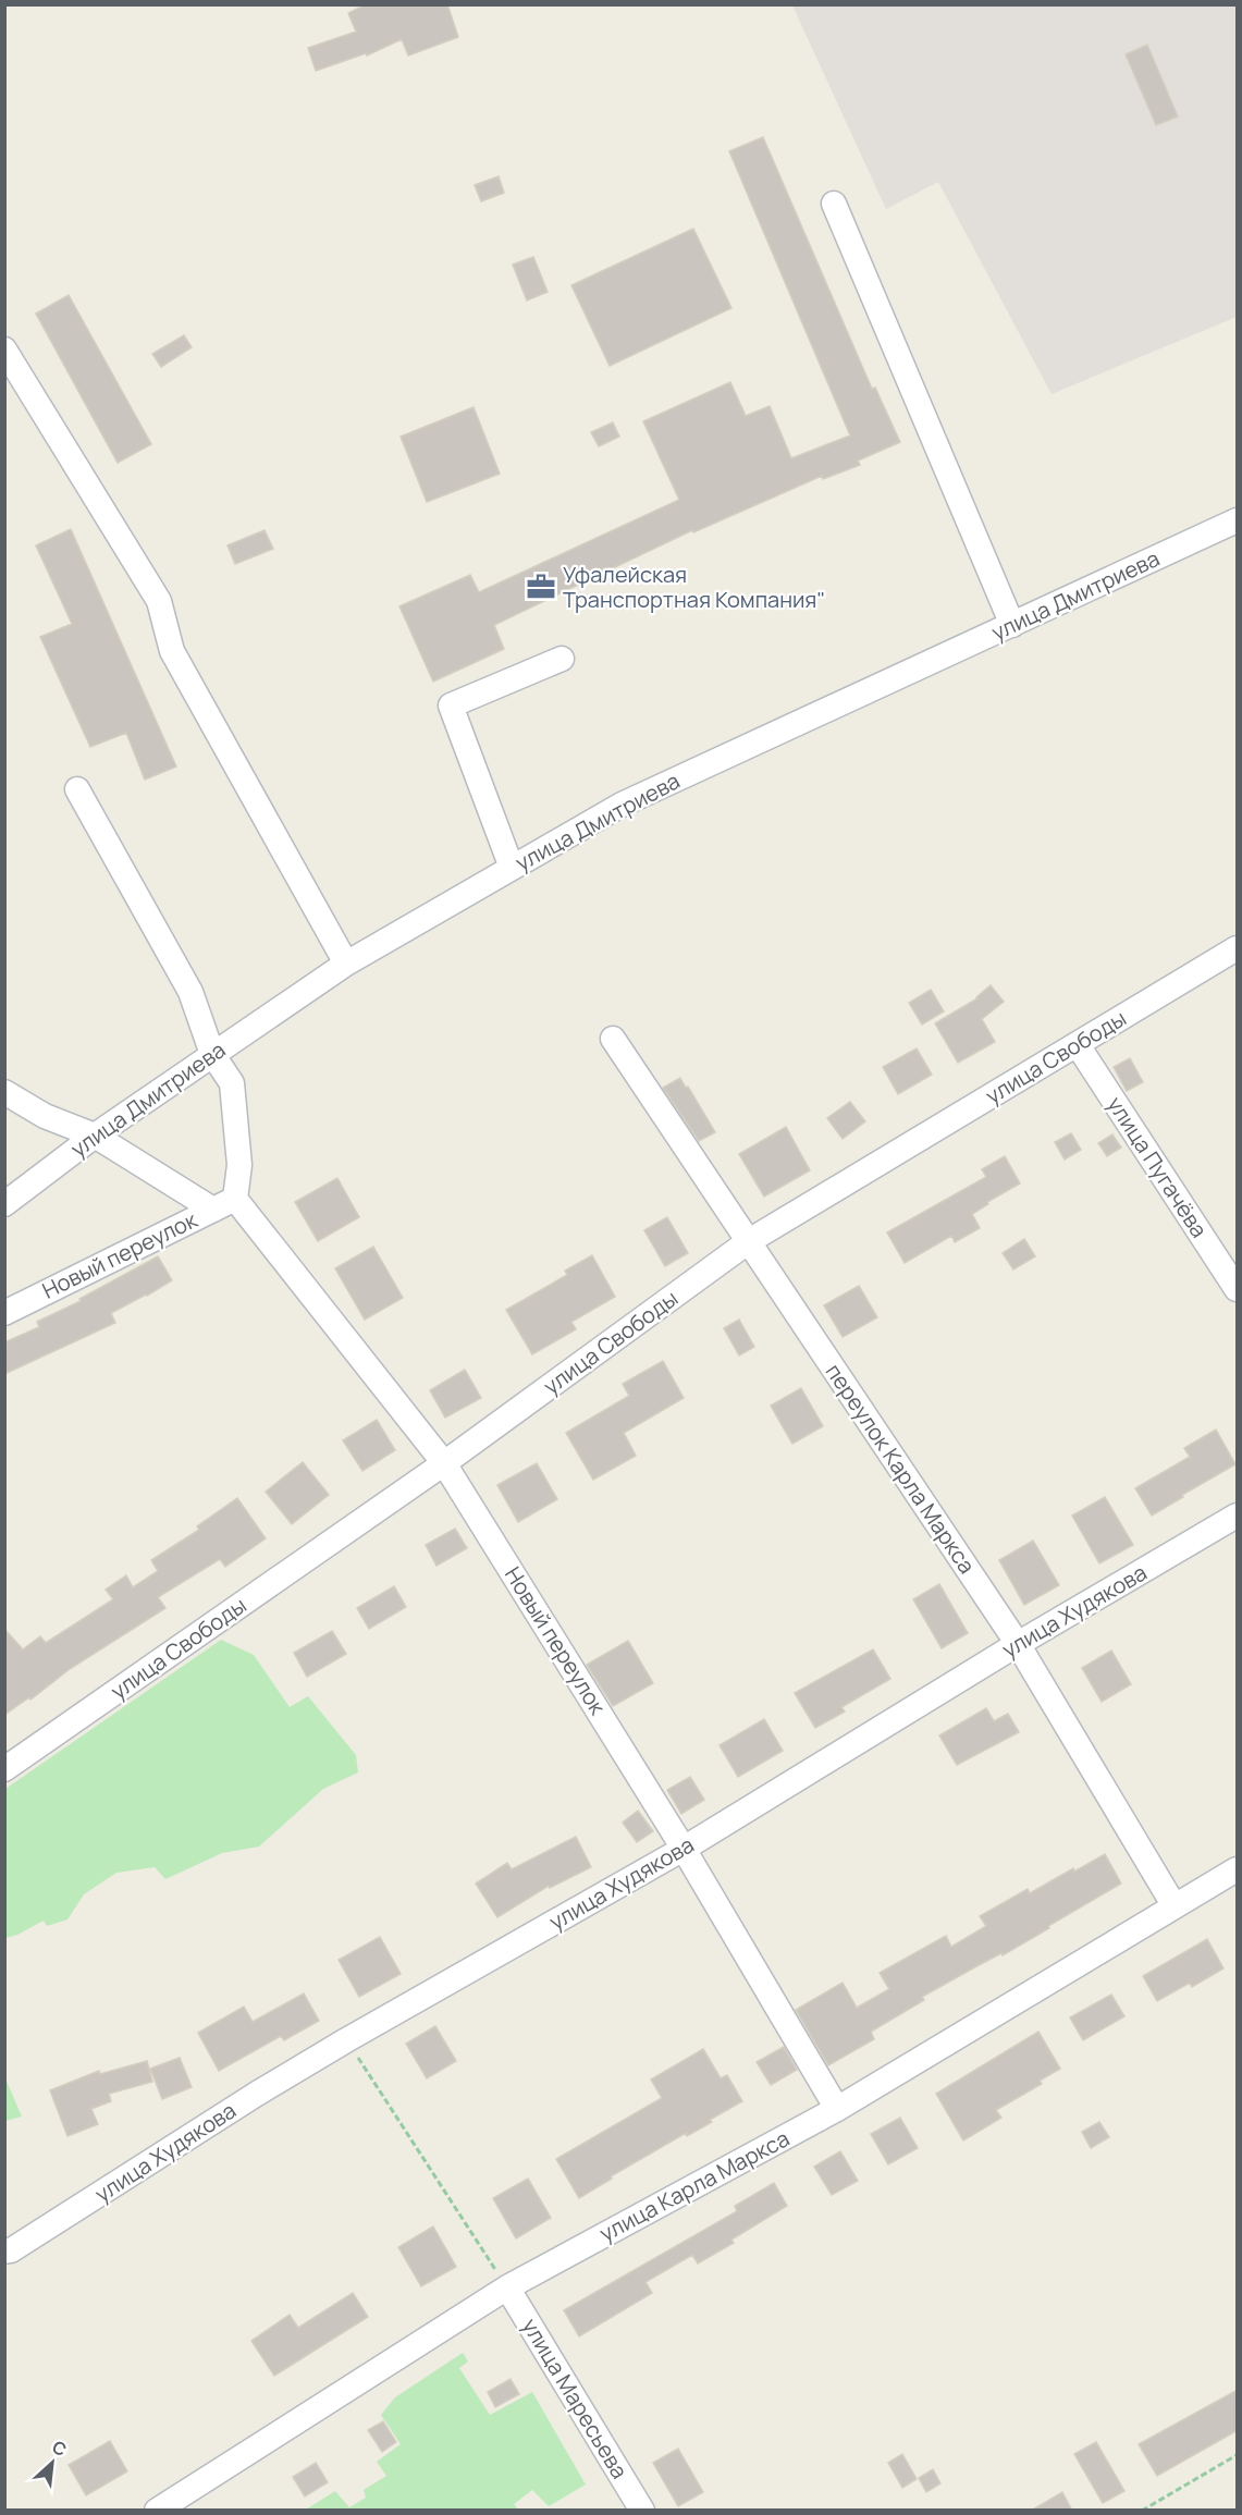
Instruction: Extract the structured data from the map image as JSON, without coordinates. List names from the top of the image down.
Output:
{
  "streets": {
    "street": [
      "улица Дмитриева",
      "улица Свободы",
      "улица Пугачёва",
      "Новый переулок",
      "переулок Карла Маркса",
      "улица Худякова",
      "улица Карла Маркса",
      "улица Маресьева"
    ]
  },
  "crossings": [
    ["улица Свободы", "улица Пугачёва"],
    ["улица Свободы", "Новый переулок"],
    ["улица Свободы", "переулок Карла Маркса"],
    ["Новый переулок", "улица Худякова"],
    ["Новый переулок", "улица Карла Маркса"],
    ["переулок Карла Маркса", "улица Худякова"],
    ["переулок Карла Маркса", "улица Карла Маркса"],
    ["улица Карла Маркса", "улица Маресьева"]
  ],
  "places": {
    "office": ["Уфалейская Транспортная Компания\""]
  },
  "north": "top right"
}
